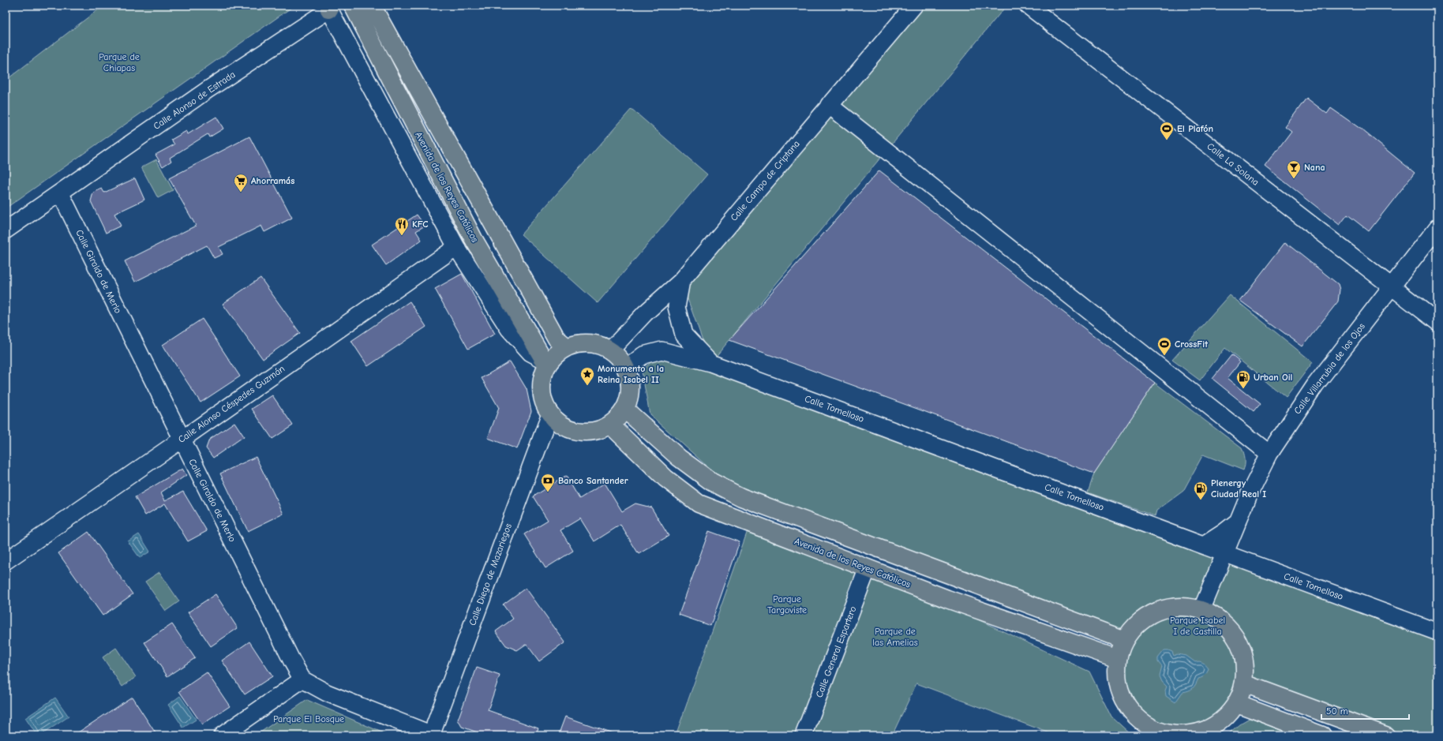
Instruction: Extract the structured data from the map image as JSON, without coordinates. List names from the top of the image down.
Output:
{
  "streets": {
    "main road": ["Avenida de los Reyes Católicos"],
    "street": [
      "Calle Alonso de Estrada",
      "Calle La Solana",
      "Calle Campo de Criptana",
      "Calle Giraldo de Merlo",
      "Calle Villarrubia de los Ojos",
      "Calle Alonso Céspedes Guzmán",
      "Calle Tomelloso",
      "Calle Diego de Mazariegos",
      "Calle General Espartero"
    ]
  },
  "crossings": [
    ["Calle Alonso de Estrada", "Calle Giraldo de Merlo"],
    ["Calle La Solana", "Calle Villarrubia de los Ojos"],
    ["Calle Campo de Criptana", "Avenida de los Reyes Católicos"],
    ["Calle Campo de Criptana", "Calle Tomelloso"],
    ["Calle Campo de Criptana", "Calle Diego de Mazariegos"],
    ["Avenida de los Reyes Católicos", "Calle Tomelloso"],
    ["Avenida de los Reyes Católicos", "Calle Diego de Mazariegos"],
    ["Avenida de los Reyes Católicos", "Calle General Espartero"],
    ["Calle Giraldo de Merlo", "Calle Alonso Céspedes Guzmán"],
    ["Calle Villarrubia de los Ojos", "Calle Tomelloso"],
    ["Calle Tomelloso", "Calle Diego de Mazariegos"]
  ],
  "parks": [
    "Parque de Chiapas",
    "Parque Targoviste",
    "Parque Isabel I de Castilla",
    "Parque de las Amelias",
    "Parque El Bosque"
  ],
  "places": {
    "sports": ["El Plafón", "CrossFit"],
    "bar": ["Nana"],
    "supermarket": ["Ahorramás"],
    "restaurant": ["KFC"],
    "place": ["Monumento a la Reina Isabel II"],
    "fuel station": ["Urban Oil", "Plenergy Ciudad Real I"],
    "bank": ["Banco Santander"]
  },
  "scale_bar": "50 m"
}
